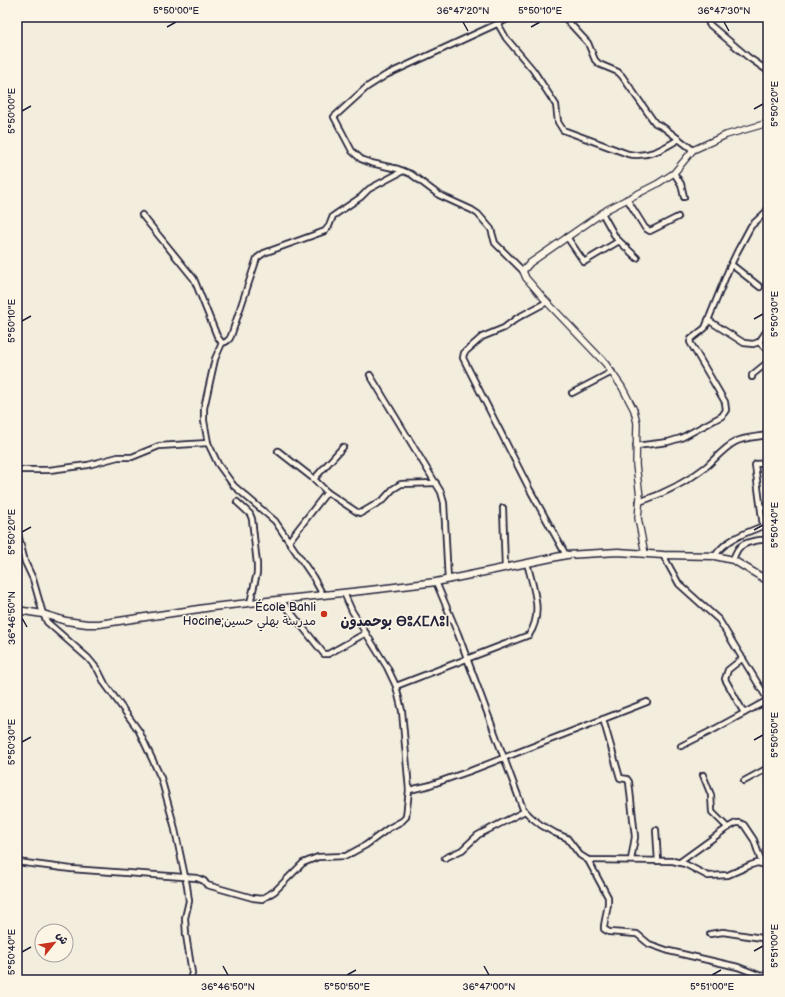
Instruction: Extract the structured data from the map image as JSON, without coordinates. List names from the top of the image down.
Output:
{
  "districts": ["بوحمدون ⴱⵓⵃⵎⴷⵓⵏ"],
  "places": ["École Bahli Hocine;مدرسة بهلي حسين"],
  "north": "top right",
  "coordinates": [
    "5°50'00\"E",
    "36°47'20\"N",
    "5°50'10\"E",
    "36°47'30\"N",
    "5°50'20\"E",
    "5°50'30\"E",
    "5°50'40\"E",
    "36°46'50\"N",
    "5°50'50\"E",
    "5°51'00\"E",
    "36°47'00\"N"
  ]
}
